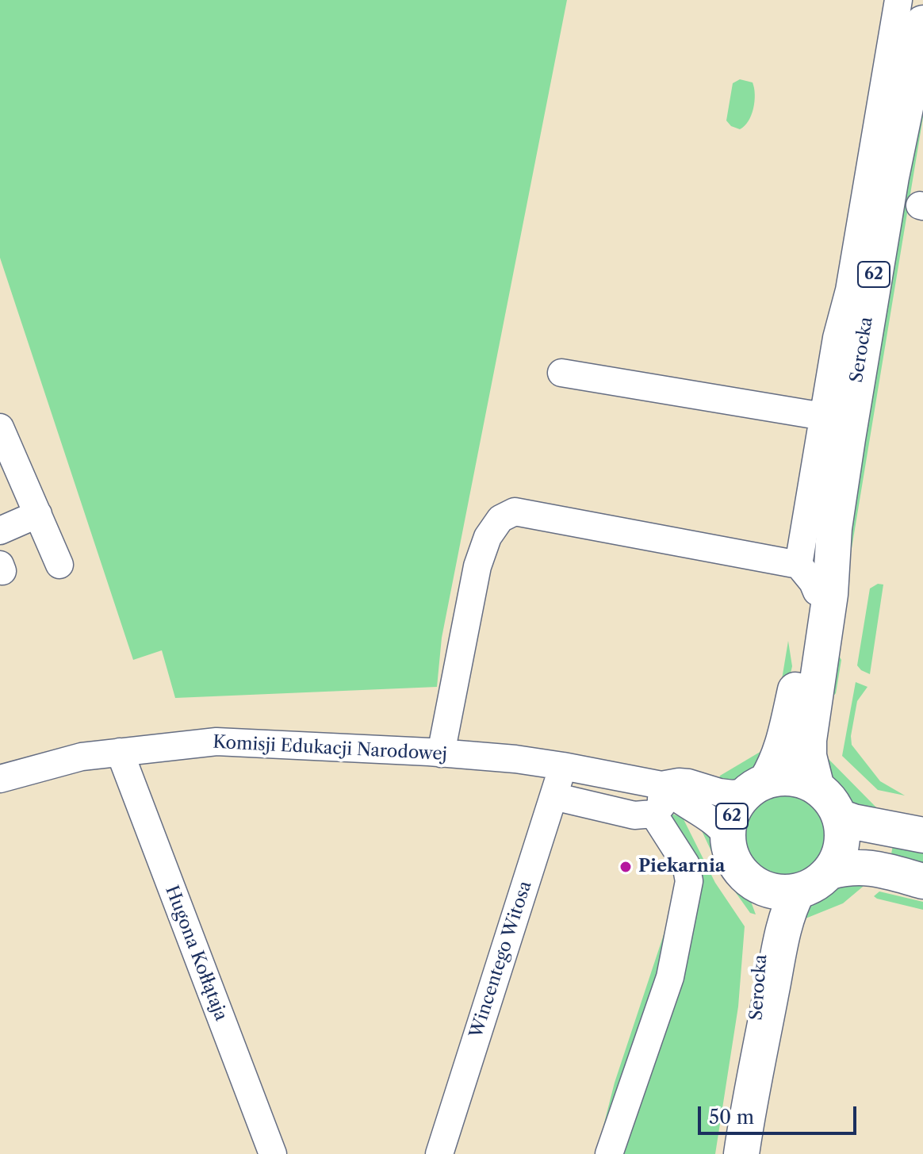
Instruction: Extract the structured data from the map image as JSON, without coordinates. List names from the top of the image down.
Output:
{
  "streets": {
    "main road": ["62", "Serocka"],
    "street": ["Komisji Edukacji Narodowej", "Hugona Kołłątaja", "Wincentego Witosa"]
  },
  "crossings": [
    ["62", "Serocka"],
    ["62", "Komisji Edukacji Narodowej"],
    ["Serocka", "Komisji Edukacji Narodowej"],
    ["Komisji Edukacji Narodowej", "Hugona Kołłątaja"],
    ["Komisji Edukacji Narodowej", "Wincentego Witosa"]
  ],
  "places": ["Piekarnia"],
  "scale_bar": "50 m"
}
